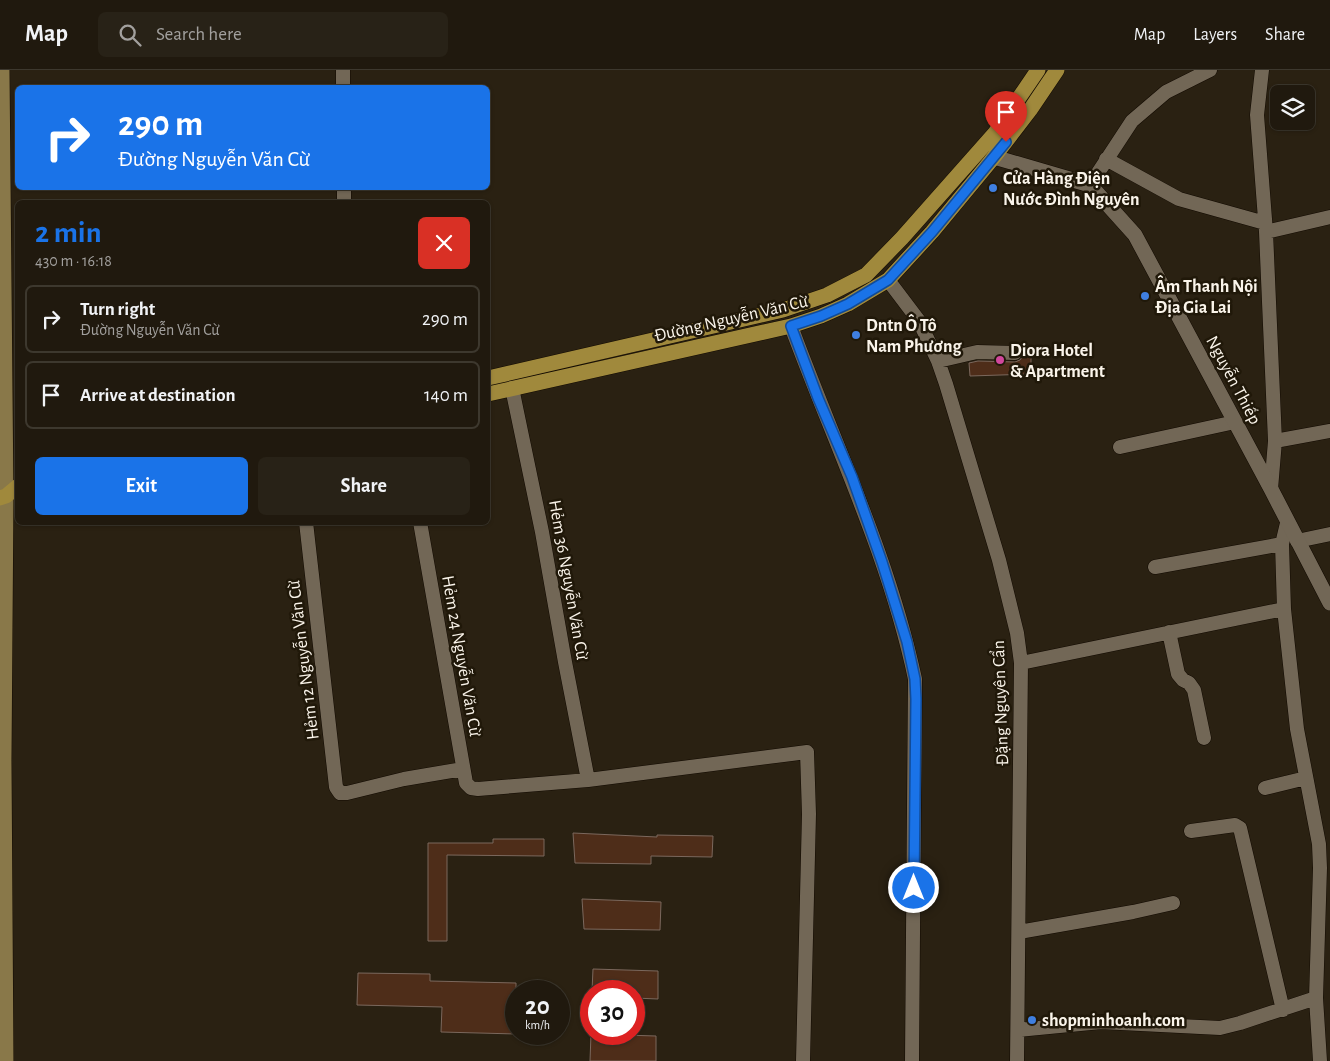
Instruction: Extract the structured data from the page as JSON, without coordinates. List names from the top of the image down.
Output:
{
  "streets": {
    "main road": ["Đường Nguyễn Văn Cừ"],
    "street": [
      "Nguyễn Thiếp",
      "Hẻm 36 Nguyễn Văn Cừ",
      "Hẻm 24 Nguyễn Văn Cừ",
      "Hẻm 12 Nguyễn Văn Cừ",
      "Đặng Nguyên Cẩn"
    ]
  },
  "crossings": [
    ["Đường Nguyễn Văn Cừ", "Hẻm 36 Nguyễn Văn Cừ"],
    ["Đường Nguyễn Văn Cừ", "Đặng Nguyên Cẩn"],
    ["Hẻm 36 Nguyễn Văn Cừ", "Hẻm 24 Nguyễn Văn Cừ"],
    ["Hẻm 24 Nguyễn Văn Cừ", "Hẻm 12 Nguyễn Văn Cừ"]
  ],
  "places": [
    "Cửa Hàng Điện Nước Đình Nguyên",
    "Âm Thanh Nội Địa Gia Lai",
    "Dntn Ô Tô Nam Phương",
    "Diora Hotel & Apartment",
    "shopminhoanh.com"
  ],
  "page": {
    "header": "Map",
    "search": "Search here",
    "nav": ["Map", "Layers", "Share"],
    "turn": ["290 m", "Đường Nguyễn Văn Cừ"],
    "heading": ["2 min", "430 m · 16:18"],
    "list": [
      {
        "name": "Turn right",
        "note": "Đường Nguyễn Văn Cừ",
        "value": "290 m"
      },
      {
        "name": "Arrive at destination",
        "value": "140 m"
      }
    ],
    "buttons": ["Exit", "Share"],
    "speed": "20 km/h",
    "limit": "30"
  }
}
